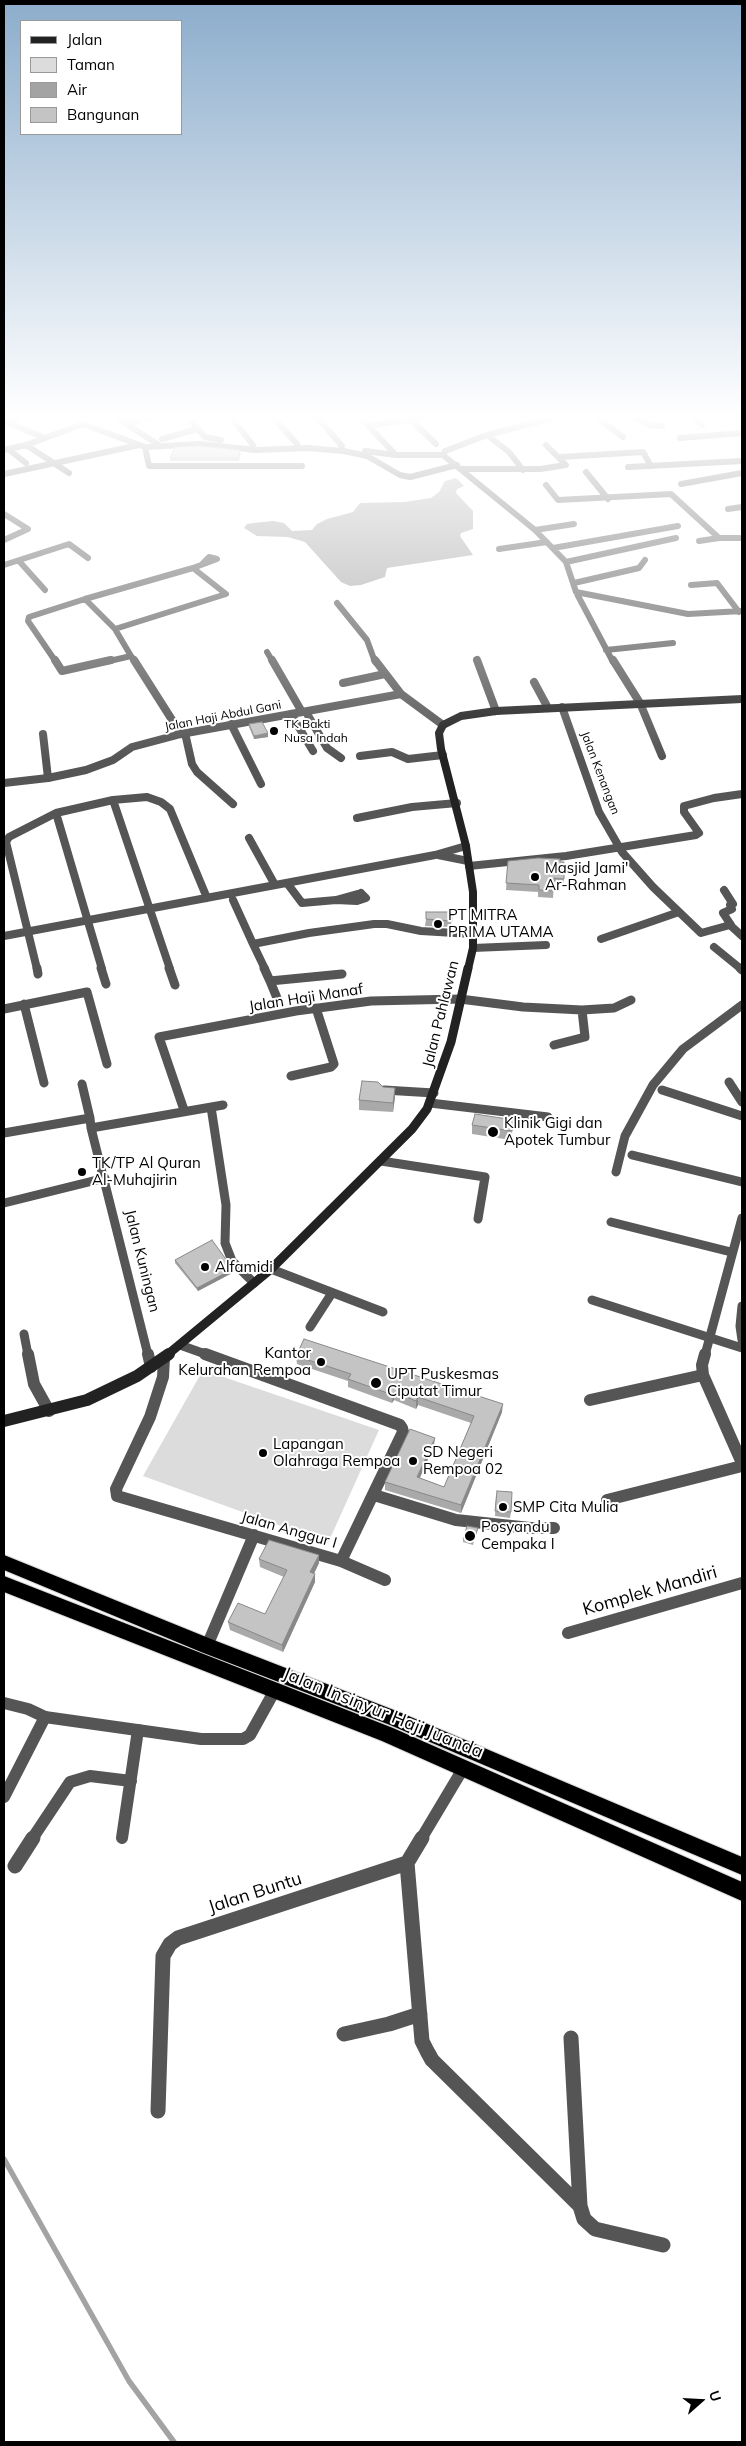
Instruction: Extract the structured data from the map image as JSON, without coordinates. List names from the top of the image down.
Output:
{
  "streets": {
    "highway": ["Jalan Insinyur Haji Juanda"],
    "main road": ["Jalan Pahlawan"],
    "street": [
      "Jalan Haji Abdul Gani",
      "Jalan Kenangan",
      "Jalan Haji Manaf",
      "Jalan Kuningan",
      "Jalan Anggur I",
      "Komplek Mandiri",
      "Jalan Buntu"
    ]
  },
  "crossings": [
    ["Jalan Haji Manaf", "Jalan Pahlawan"],
    ["Jalan Pahlawan", "Jalan Kuningan"],
    ["Jalan Pahlawan", "Jalan Anggur I"]
  ],
  "places": [
    "TK Bakti Nusa Indah",
    "Masjid Jami' Ar-Rahman",
    "PT MITRA PRIMA UTAMA",
    "Klinik Gigi dan Apotek Tumbur",
    "TK/TP Al Quran Al-Muhajirin",
    "Alfamidi",
    "Kantor Kelurahan Rempoa",
    "UPT Puskesmas Ciputat Timur",
    "Lapangan Olahraga Rempoa",
    "SD Negeri Rempoa 02",
    "SMP Cita Mulia",
    "Posyandu Cempaka I"
  ],
  "legend": [
    "Jalan",
    "Taman",
    "Air",
    "Bangunan"
  ],
  "north": "right"
}
